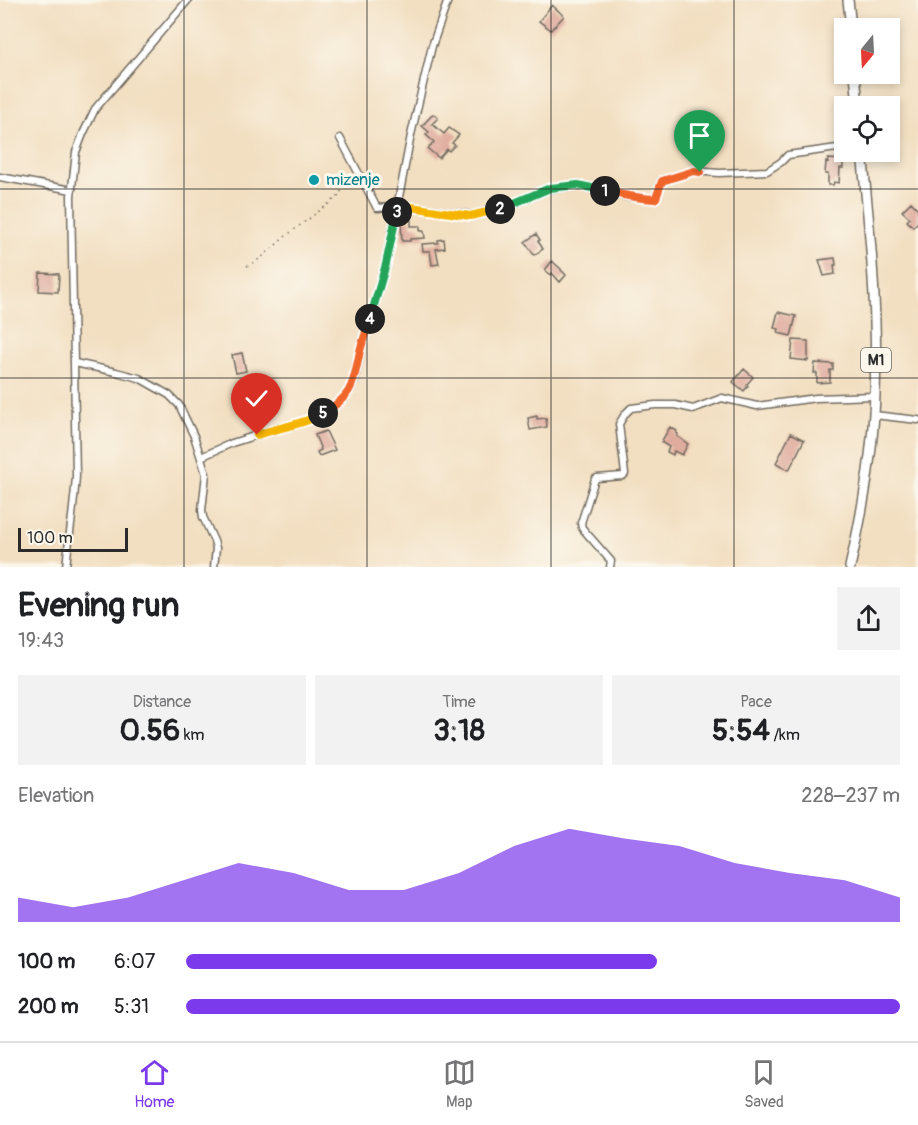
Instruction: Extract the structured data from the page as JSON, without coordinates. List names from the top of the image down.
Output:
{
  "streets": {
    "highway": ["M1"]
  },
  "places": ["mizenje"],
  "scale_bar": "100 m",
  "north": "bottom",
  "page": {
    "pins": [
      "1",
      "2",
      "3",
      "4",
      "5"
    ],
    "scale": "100 m",
    "heading": ["Evening run", "19:43"],
    "stats": [
      ["Distance", "0.56 km"],
      ["Time", "3:18"],
      ["Pace", "5:54 /km"]
    ],
    "chart": ["Elevation", "228–237 m"],
    "list": [
      {
        "name": "100 m",
        "note": "6:07"
      },
      {
        "name": "200 m",
        "note": "5:31"
      }
    ],
    "tabs": ["Home", "Map", "Saved"]
  }
}
